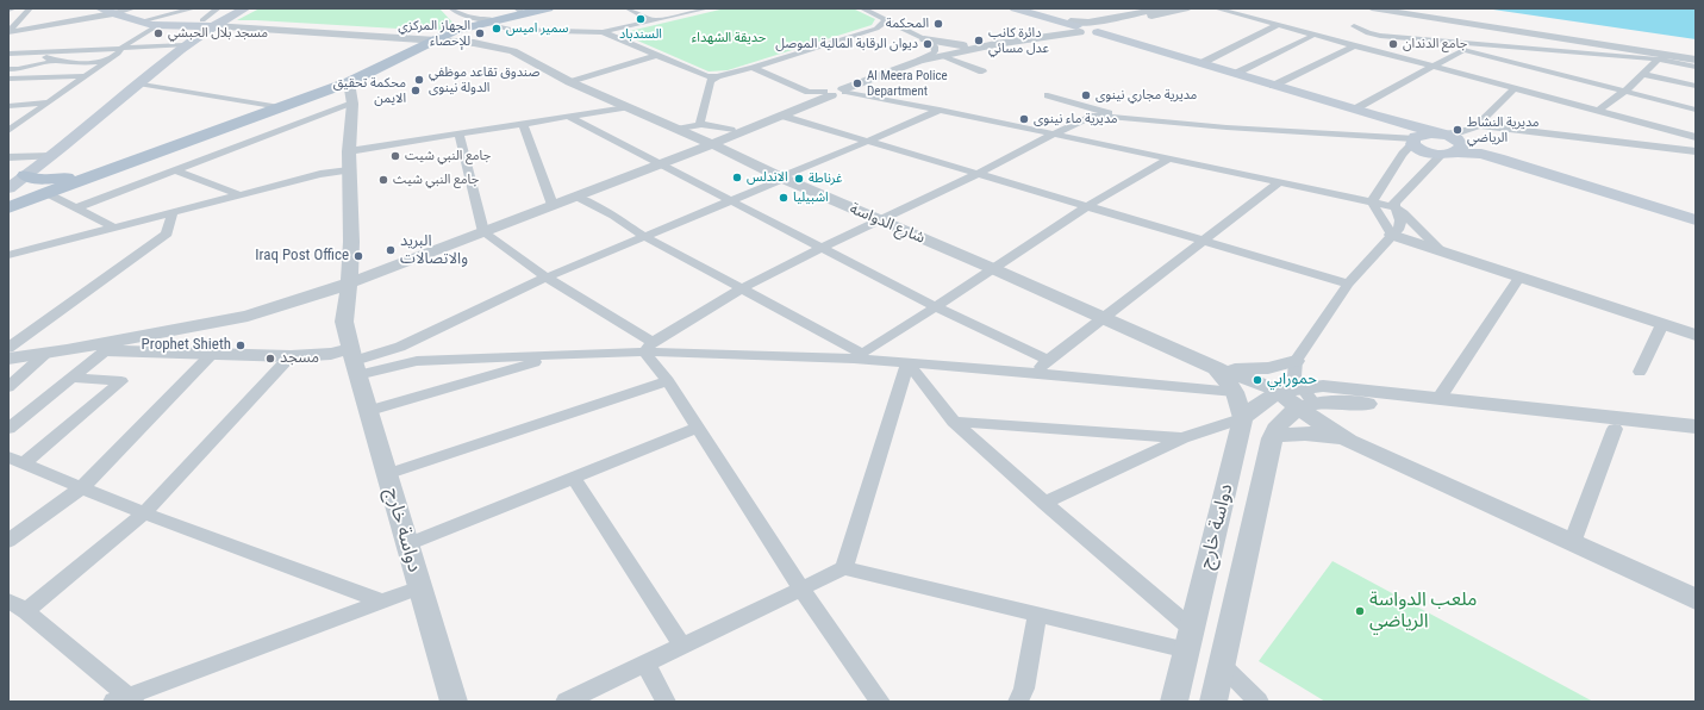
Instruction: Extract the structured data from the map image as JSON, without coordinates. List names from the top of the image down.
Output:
{
  "streets": {
    "street": ["شارع الدواسة", "دواسة خارج"]
  },
  "crossings": [
    ["شارع الدواسة", "دواسة خارج"]
  ],
  "parks": ["حديقة الشهداء"],
  "places": [
    "السندباد",
    "المحكمة",
    "سمير اميس",
    "مسجد بلال الحبشي",
    "الجهاز المركزي للإحصاء",
    "دائرة كانب عدل مسائي",
    "ديوان الرقابة المالية الموصل",
    "جامع الدندان",
    "صندوق تقاعد موظفي الدولة نينوى",
    "Al Meera Police Department",
    "محكمة تحقيق الايمن",
    "مديرية مجاري نينوى",
    "مديرية ماء نينوى",
    "مديرية النشاط الرياضي",
    "جامع النبي شيت",
    "الاندلس",
    "غرناطة",
    "جامع النبي شيث",
    "اشبيليا",
    "البريد والاتصالات",
    "Iraq Post Office",
    "Prophet Shieth",
    "مسجد",
    "حمورابي",
    "ملعب الدواسة الرياضي"
  ]
}
